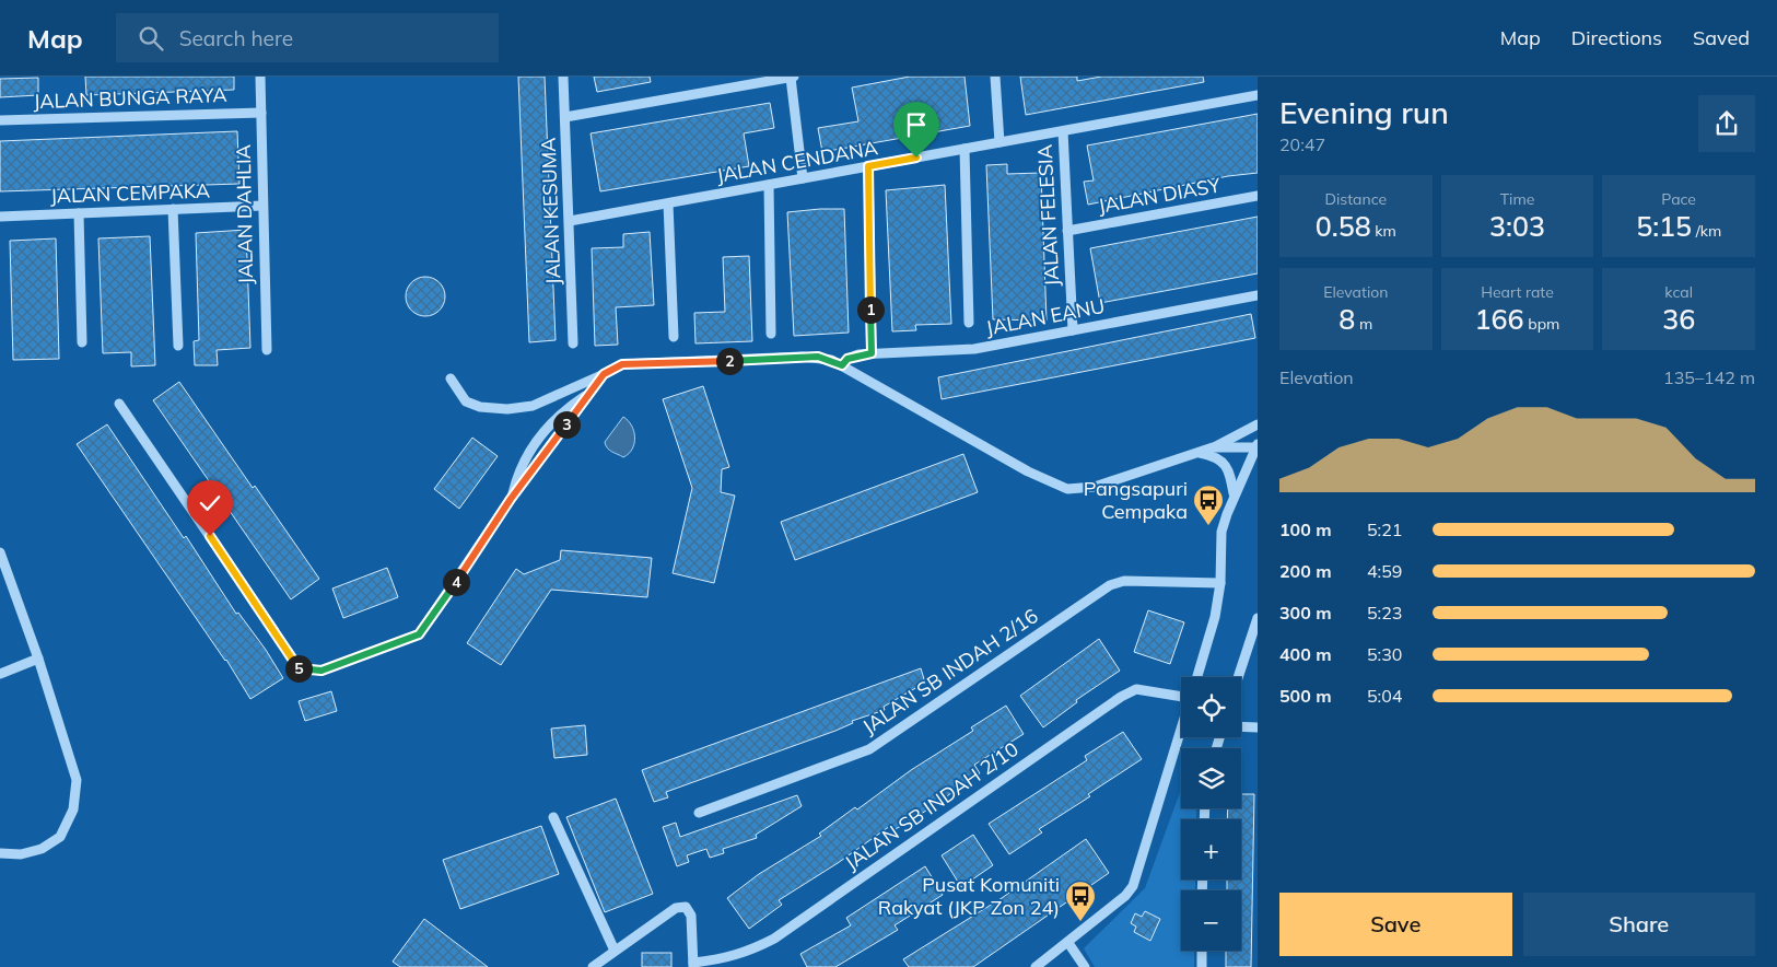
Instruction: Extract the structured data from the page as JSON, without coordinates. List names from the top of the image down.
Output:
{
  "streets": {
    "street": [
      "JALAN BUNGA RAYA",
      "JALAN CENDANA",
      "JALAN CEMPAKA",
      "JALAN DIASY",
      "JALAN KESUMA",
      "JALAN DAHLIA",
      "JALAN FELESIA",
      "JALAN EANU",
      "JALAN SB INDAH 2/16",
      "JALAN SB INDAH 2/10"
    ]
  },
  "crossings": [
    ["JALAN BUNGA RAYA", "JALAN DAHLIA"],
    ["JALAN CENDANA", "JALAN KESUMA"],
    ["JALAN CENDANA", "JALAN FELESIA"],
    ["JALAN CEMPAKA", "JALAN DAHLIA"],
    ["JALAN DIASY", "JALAN FELESIA"],
    ["JALAN FELESIA", "JALAN EANU"]
  ],
  "places": {
    "bus stop": ["Pangsapuri Cempaka", "Pusat Komuniti Rakyat (JKP Zon 24)"]
  },
  "page": {
    "header": "Map",
    "search": "Search here",
    "nav": ["Map", "Directions", "Saved"],
    "heading": ["Evening run", "20:47"],
    "stats": [
      ["Distance", "0.58 km"],
      ["Time", "3:03"],
      ["Pace", "5:15 /km"],
      ["Elevation", "8 m"],
      ["Heart rate", "166 bpm"],
      ["kcal", "36"]
    ],
    "pins": [
      "1",
      "2",
      "3",
      "4",
      "5"
    ],
    "chart": ["Elevation", "135–142 m"],
    "list": [
      {
        "name": "100 m",
        "note": "5:21"
      },
      {
        "name": "200 m",
        "note": "4:59"
      },
      {
        "name": "300 m",
        "note": "5:23"
      },
      {
        "name": "400 m",
        "note": "5:30"
      },
      {
        "name": "500 m",
        "note": "5:04"
      }
    ],
    "map_buttons": ["+", "−"],
    "buttons": ["Save", "Share"]
  }
}
